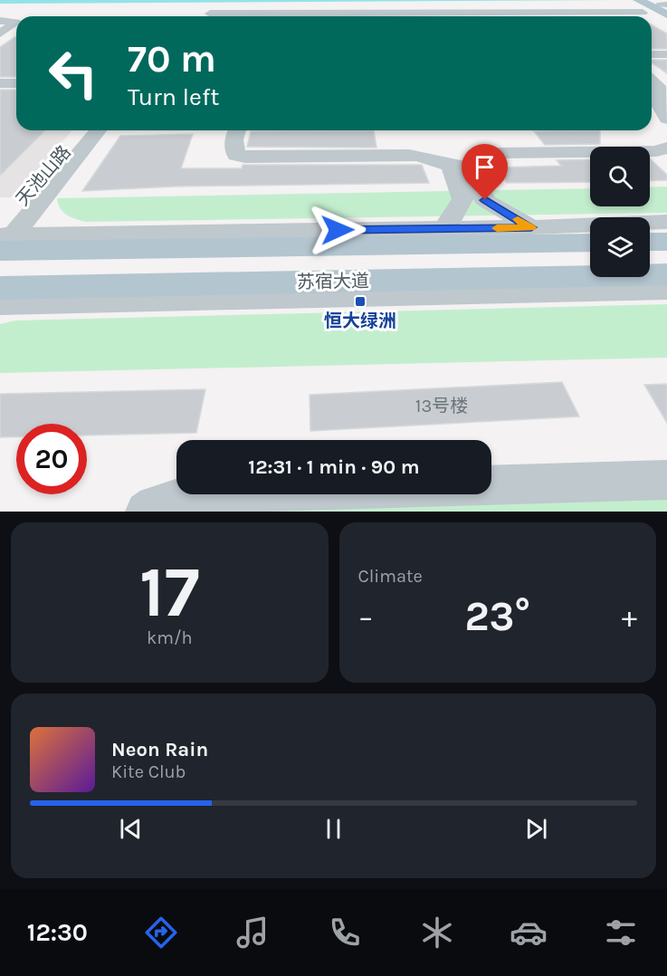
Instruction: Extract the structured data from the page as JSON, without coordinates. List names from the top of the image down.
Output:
{
  "streets": {
    "main road": ["苏宿大道"],
    "street": ["天池山路"]
  },
  "crossings": [
    ["天池山路", "苏宿大道"]
  ],
  "places": {
    "transit": ["恒大绿洲"]
  },
  "house_numbers": ["13号楼"],
  "page": {
    "turn": ["70 m", "Turn left"],
    "limit": "20",
    "trip": "12:31 · 1 min · 90 m",
    "tile": [
      ["17", "km/h"],
      "Climate"
    ],
    "heat": ["−", "23°", "+"],
    "song": ["Neon Rain", "Kite Club"],
    "tabs": "12:30"
  }
}
